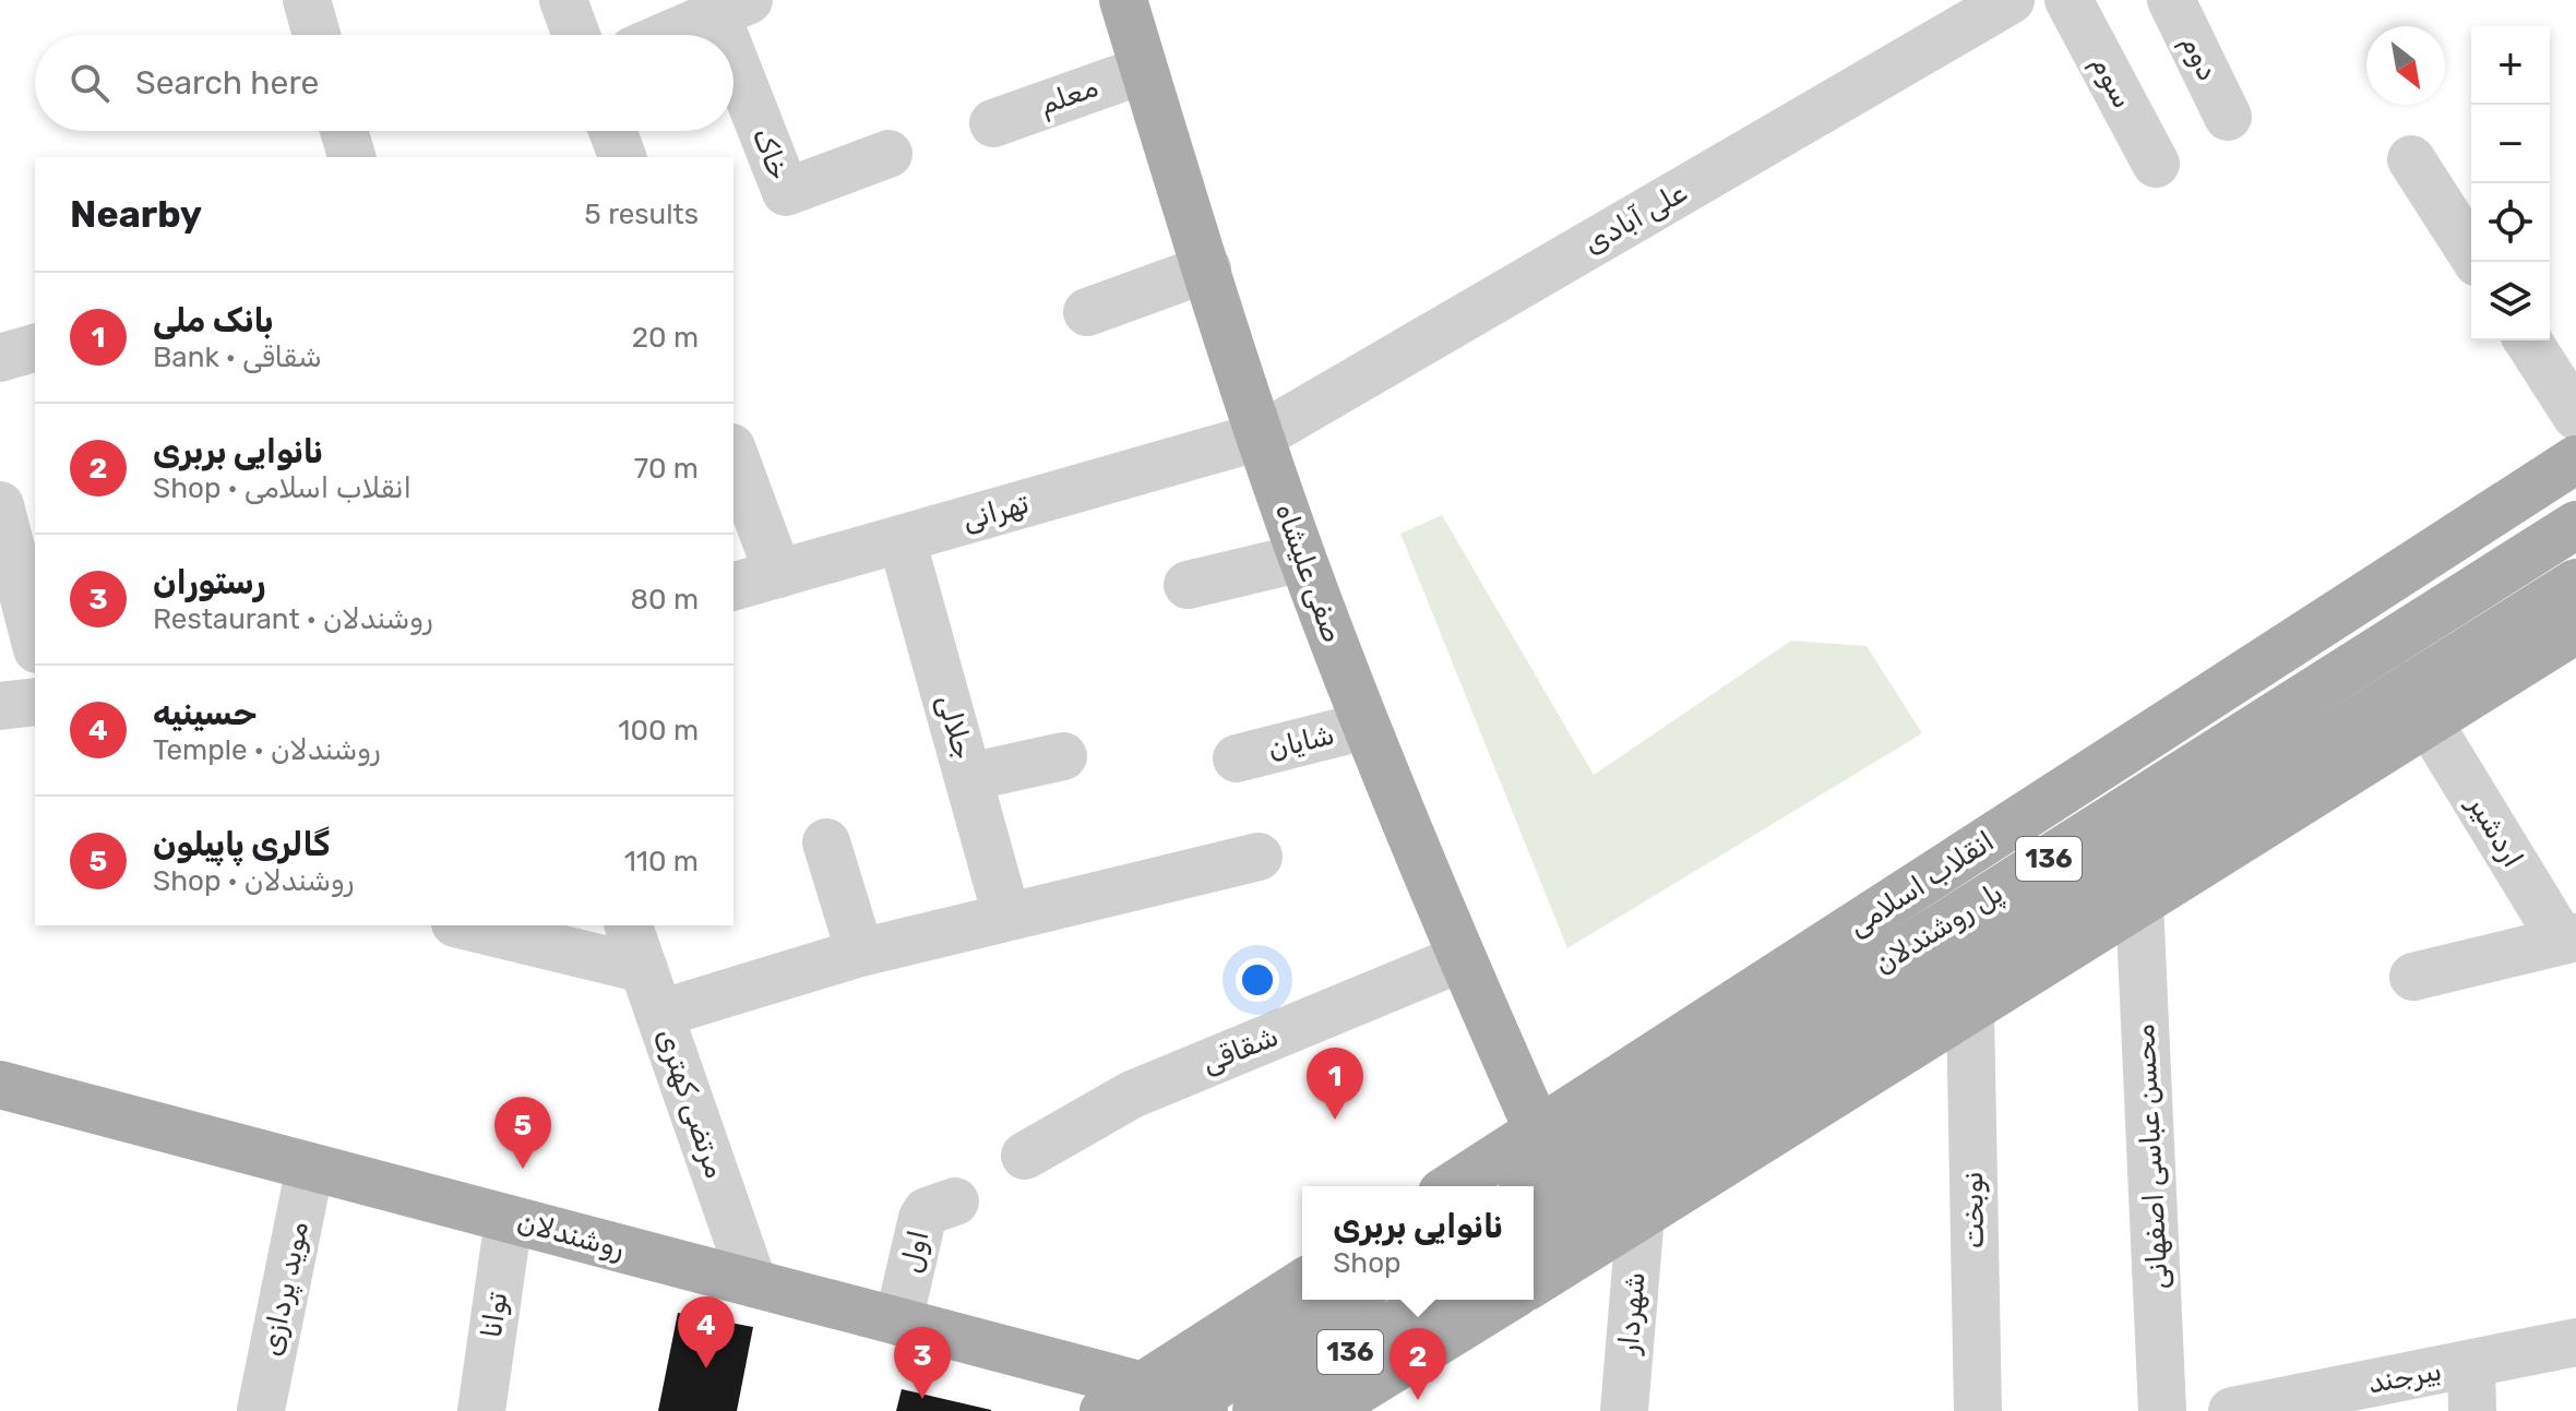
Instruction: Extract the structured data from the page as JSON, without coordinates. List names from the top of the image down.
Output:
{
  "streets": {
    "main road": [
      "صفی علیشاه",
      "136",
      "انقلاب اسلامی",
      "پل روشندلان",
      "روشندلان"
    ],
    "street": [
      "دوم",
      "سوم",
      "معلم",
      "خاک",
      "علی آبادی",
      "تهرانی",
      "جلالی",
      "شایان",
      "اردشیر",
      "شقاقی",
      "مرتضی کهتری",
      "محسن عباسی اصفهانی",
      "نوبخت",
      "اول",
      "موید پردازی",
      "شهردار",
      "توانا",
      "بیرجند"
    ]
  },
  "crossings": [
    ["معلم", "صفی علیشاه"],
    ["علی آبادی", "تهرانی"],
    ["علی آبادی", "صفی علیشاه"],
    ["تهرانی", "صفی علیشاه"],
    ["تهرانی", "جلالی"],
    ["صفی علیشاه", "شایان"],
    ["صفی علیشاه", "انقلاب اسلامی"],
    ["صفی علیشاه", "شقاقی"],
    ["136", "روشندلان"],
    ["مرتضی کهتری", "روشندلان"],
    ["روشندلان", "اول"],
    ["روشندلان", "موید پردازی"],
    ["روشندلان", "توانا"]
  ],
  "north": "bottom right",
  "page": {
    "map_buttons": ["+", "−"],
    "search": "Search here",
    "heading": ["Nearby", "5 results"],
    "list": [
      {
        "mark": "1",
        "name": "بانک ملی",
        "note": "Bank · شقاقی",
        "value": "20 m"
      },
      {
        "mark": "2",
        "name": "نانوایی بربری",
        "note": "Shop · انقلاب اسلامی",
        "value": "70 m"
      },
      {
        "mark": "3",
        "name": "رستوران",
        "note": "Restaurant · روشندلان",
        "value": "80 m"
      },
      {
        "mark": "4",
        "name": "حسینیه",
        "note": "Temple · روشندلان",
        "value": "100 m"
      },
      {
        "mark": "5",
        "name": "گالری پاپیلون",
        "note": "Shop · روشندلان",
        "value": "110 m"
      }
    ],
    "pins": [
      "1",
      "5",
      "4",
      "3",
      "2"
    ],
    "popup": ["نانوایی بربری", "Shop"]
  }
}
